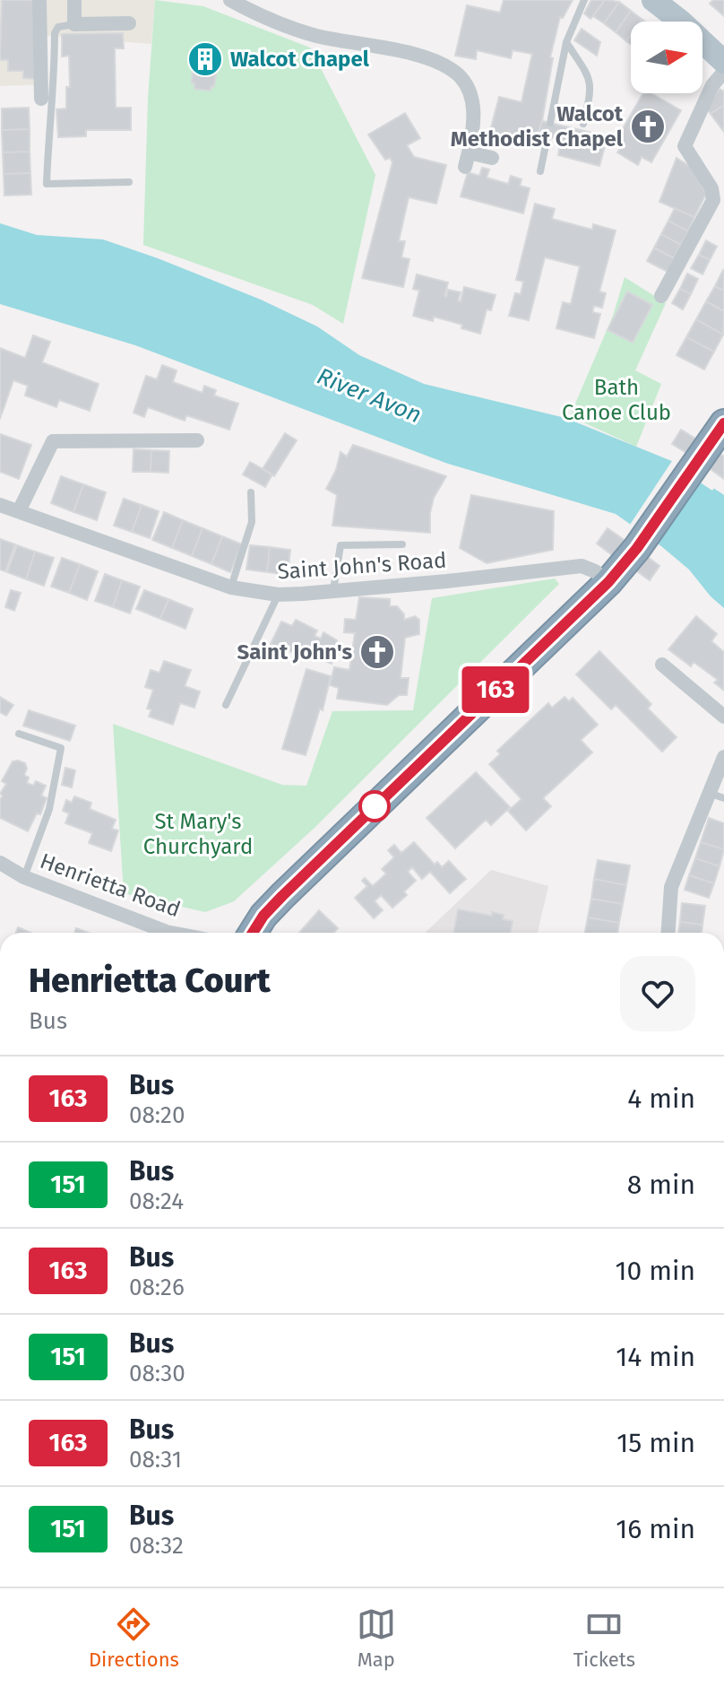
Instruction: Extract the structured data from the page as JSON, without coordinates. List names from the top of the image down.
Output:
{
  "streets": {
    "street": ["Saint John's Road", "Henrietta Road"]
  },
  "water": ["River Avon"],
  "parks": ["Bath Canoe Club", "St Mary's Churchyard"],
  "places": {
    "building": ["Walcot Chapel"],
    "church": ["Walcot Methodist Chapel", "Saint John's"]
  },
  "lines": ["bus line 163"],
  "north": "right",
  "page": {
    "on_map": "163",
    "heading": ["Henrietta Court", "Bus"],
    "list": [
      {
        "mark": "163",
        "name": "Bus",
        "note": "08:20",
        "value": "4 min"
      },
      {
        "mark": "151",
        "name": "Bus",
        "note": "08:24",
        "value": "8 min"
      },
      {
        "mark": "163",
        "name": "Bus",
        "note": "08:26",
        "value": "10 min"
      },
      {
        "mark": "151",
        "name": "Bus",
        "note": "08:30",
        "value": "14 min"
      },
      {
        "mark": "163",
        "name": "Bus",
        "note": "08:31",
        "value": "15 min"
      },
      {
        "mark": "151",
        "name": "Bus",
        "note": "08:32",
        "value": "16 min"
      }
    ],
    "tabs": ["Directions", "Map", "Tickets"]
  }
}
